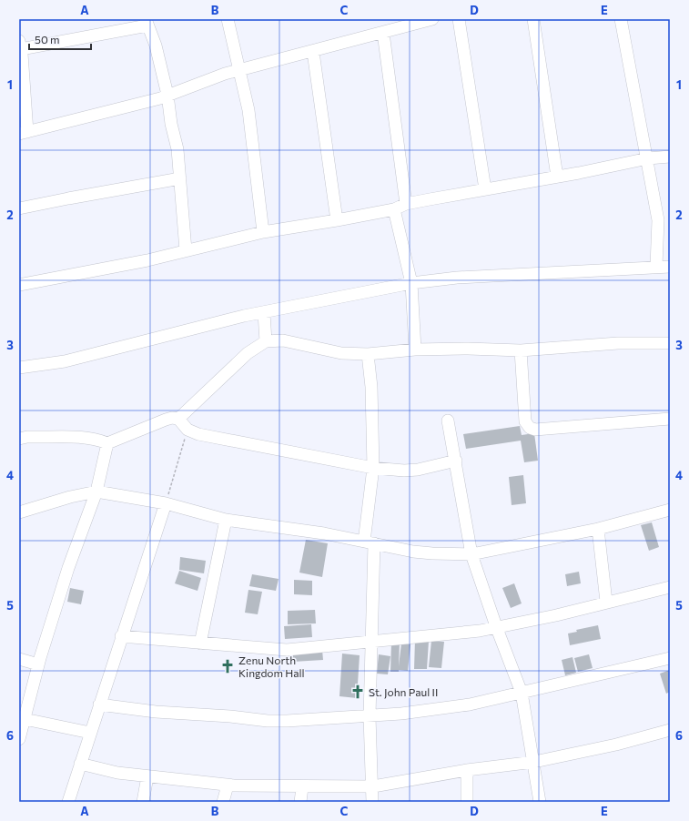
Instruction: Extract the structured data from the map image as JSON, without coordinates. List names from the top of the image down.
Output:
{
  "places": {
    "church": ["Zenu North Kingdom Hall", "St. John Paul II"]
  },
  "scale_bar": "50 m",
  "grid": {
    "columns": [
      "A",
      "B",
      "C",
      "D",
      "E"
    ],
    "rows": [
      "1",
      "2",
      "3",
      "4",
      "5",
      "6"
    ]
  }
}
